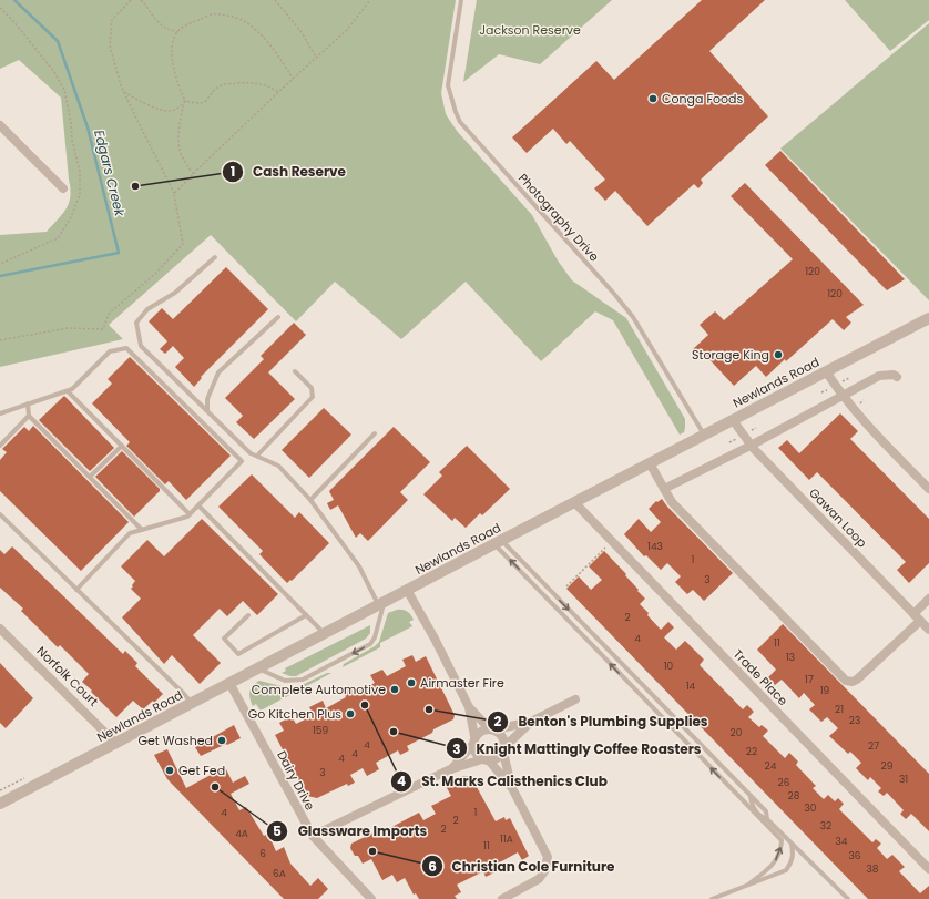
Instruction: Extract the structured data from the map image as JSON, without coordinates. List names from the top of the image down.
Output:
{
  "streets": {
    "street": [
      "Newlands Road",
      "Gawan Loop",
      "Norfolk Court",
      "Trade Place",
      "Dairy Drive"
    ],
    "lane": ["Photography Drive"]
  },
  "crossings": [
    ["Photography Drive", "Newlands Road"],
    ["Newlands Road", "Gawan Loop"],
    ["Newlands Road", "Norfolk Court"],
    ["Newlands Road", "Trade Place"],
    ["Newlands Road", "Dairy Drive"]
  ],
  "water": ["Edgars Creek"],
  "parks": ["Jackson Reserve"],
  "places": [
    "Conga Foods",
    "Cash Reserve",
    "Storage King",
    "Airmaster Fire",
    "Complete Automotive",
    "St. Marks Calisthenics Club",
    "Benton's Plumbing Supplies",
    "Go Kitchen Plus",
    "Knight Mattingly Coffee Roasters",
    "Get Washed",
    "Get Fed",
    "Glassware Imports",
    "Christian Cole Furniture"
  ],
  "house_numbers": [
    "120",
    "120",
    "143",
    "1",
    "3",
    "2",
    "4",
    "11",
    "13",
    "10",
    "17",
    "14",
    "19",
    "21",
    "23",
    "159",
    "20",
    "4",
    "27",
    "22",
    "4",
    "4",
    "24",
    "29",
    "3",
    "31",
    "26",
    "28",
    "30",
    "4",
    "1",
    "2",
    "32",
    "2",
    "4A",
    "11A",
    "34",
    "11",
    "6",
    "36",
    "38",
    "6A"
  ]
}
